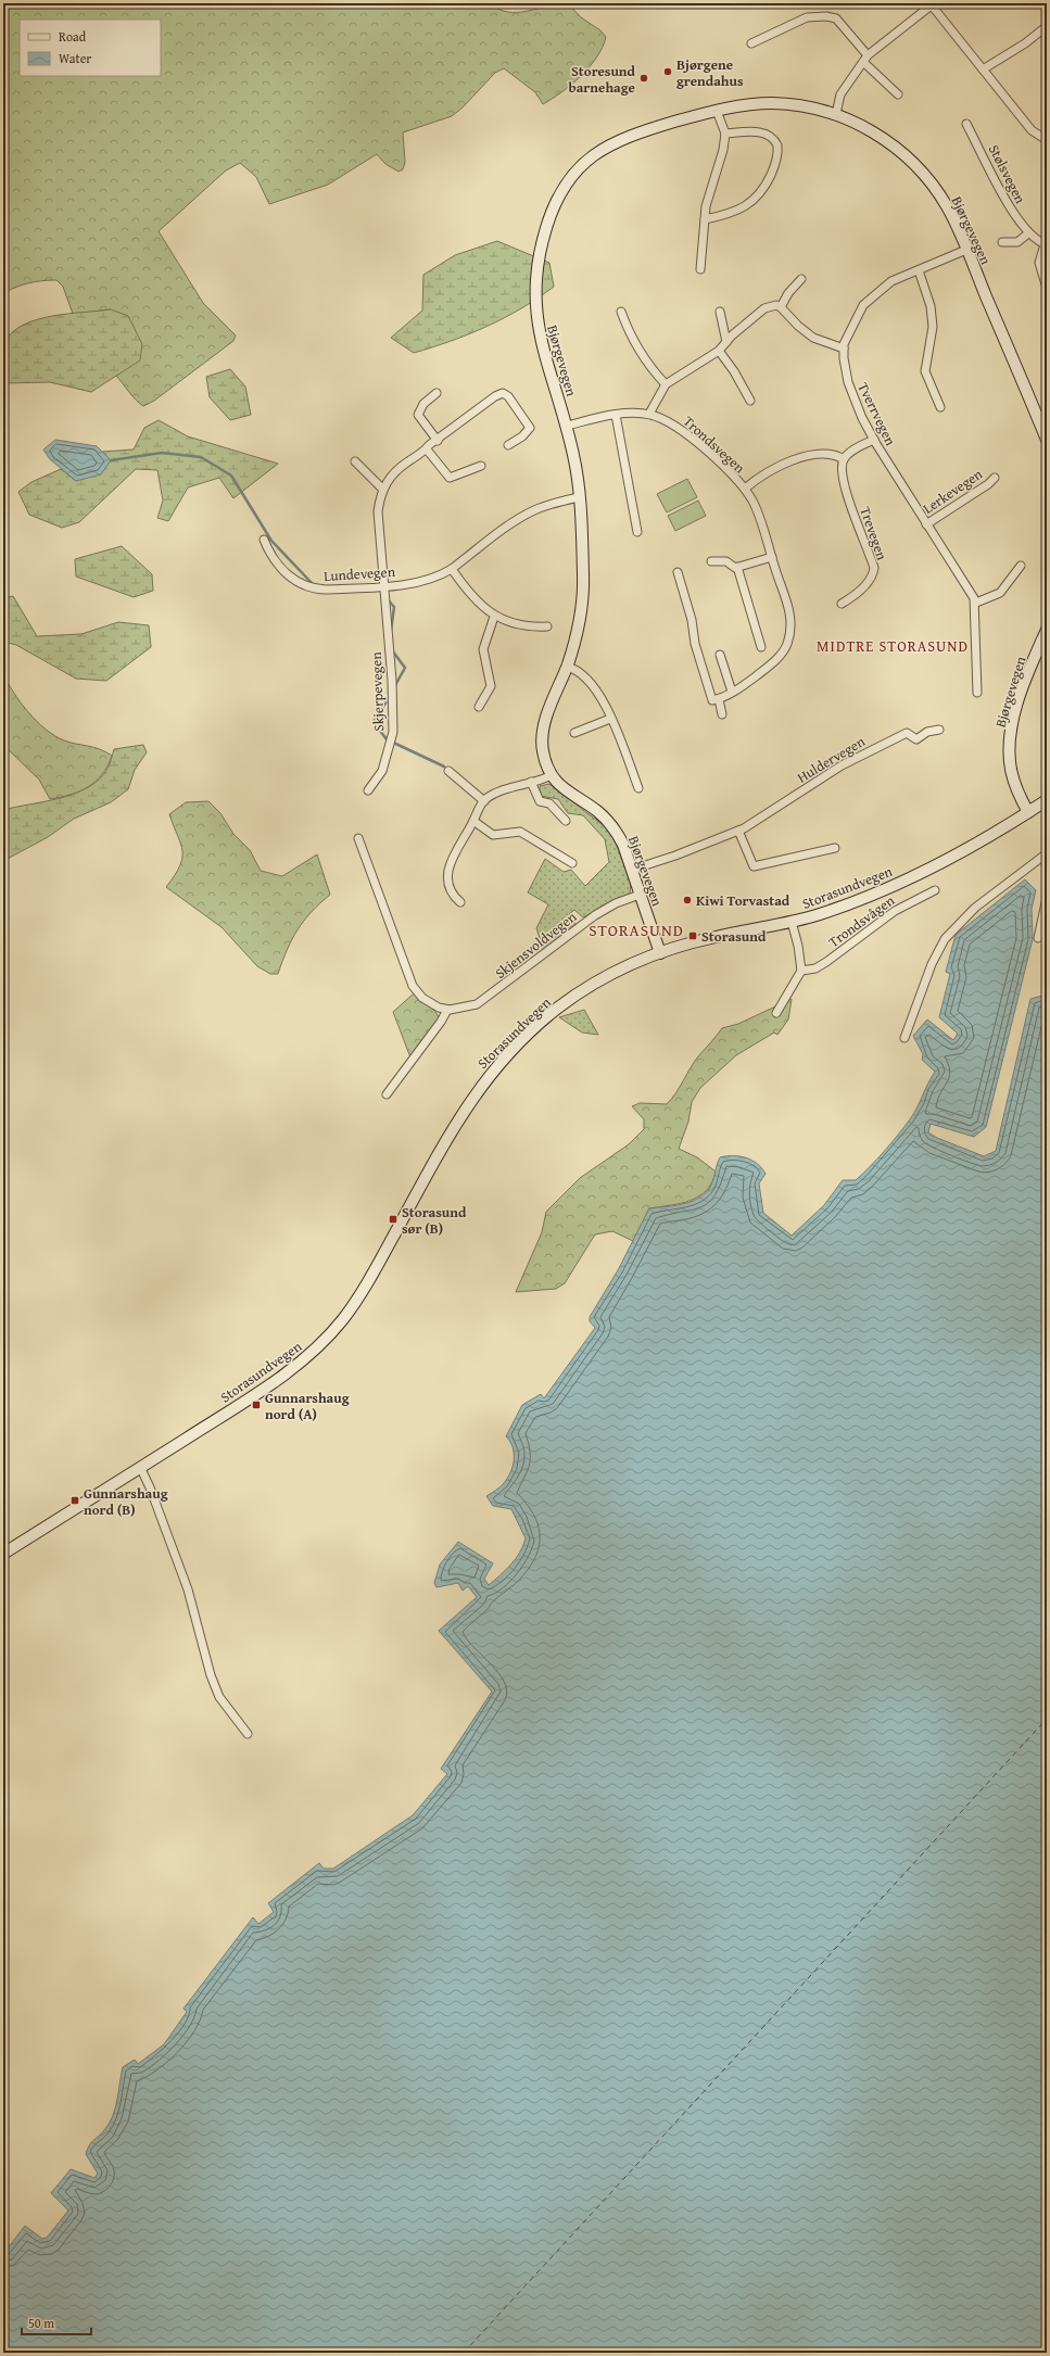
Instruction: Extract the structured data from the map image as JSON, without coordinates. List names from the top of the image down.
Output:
{
  "streets": {
    "street": [
      "Stølsvegen",
      "Bjørgevegen",
      "Tverrvegen",
      "Trondsvegen",
      "Lerkevegen",
      "Trevegen",
      "Lundevegen",
      "Skjerpevegen",
      "Huldervegen",
      "Storasundvegen",
      "Trondsvågen",
      "Skjensvoldvegen"
    ]
  },
  "crossings": [
    ["Bjørgevegen", "Tverrvegen"],
    ["Bjørgevegen", "Trondsvegen"],
    ["Bjørgevegen", "Lundevegen"],
    ["Bjørgevegen", "Huldervegen"],
    ["Bjørgevegen", "Storasundvegen"],
    ["Bjørgevegen", "Skjensvoldvegen"],
    ["Tverrvegen", "Lerkevegen"],
    ["Trondsvegen", "Trevegen"],
    ["Lundevegen", "Skjerpevegen"]
  ],
  "districts": ["MIDTRE STORASUND", "STORASUND"],
  "places": {
    "other": ["Bjørgene grendahus", "Storesund barnehage", "Kiwi Torvastad"],
    "transit": [
      "Storasund",
      "Storasund sør (B)",
      "Gunnarshaug nord (A)",
      "Gunnarshaug nord (B)"
    ]
  },
  "legend": ["Road", "Water"],
  "scale_bar": "50 m"
}
